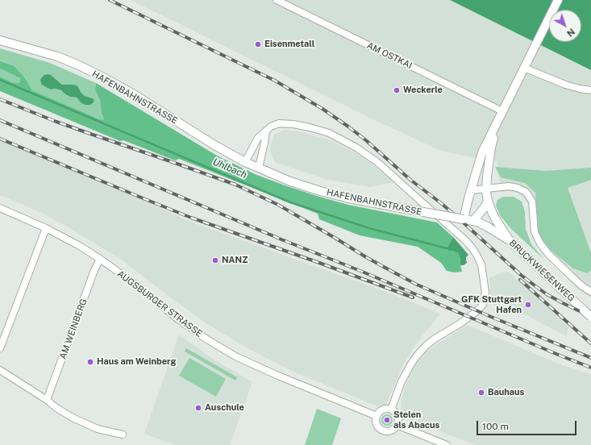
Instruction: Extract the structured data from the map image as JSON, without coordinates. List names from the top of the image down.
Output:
{
  "streets": {
    "main road": ["HAFENBAHNSTRASSE", "BRUCKWIESENWEG"],
    "street": ["AM OSTKAI", "AUGSBURGER STRASSE", "AM WEINBERG"]
  },
  "crossings": [
    ["HAFENBAHNSTRASSE", "BRUCKWIESENWEG"],
    ["HAFENBAHNSTRASSE", "AUGSBURGER STRASSE"],
    ["AUGSBURGER STRASSE", "AM WEINBERG"]
  ],
  "water": ["Uhlbach"],
  "places": [
    "Eisenmetall",
    "Weckerle",
    "NANZ",
    "GFK Stuttgart Hafen",
    "Haus am Weinberg",
    "Bauhaus",
    "Auschule",
    "Stelen als Abacus"
  ],
  "scale_bar": "100 m",
  "north": "bottom right"
}
